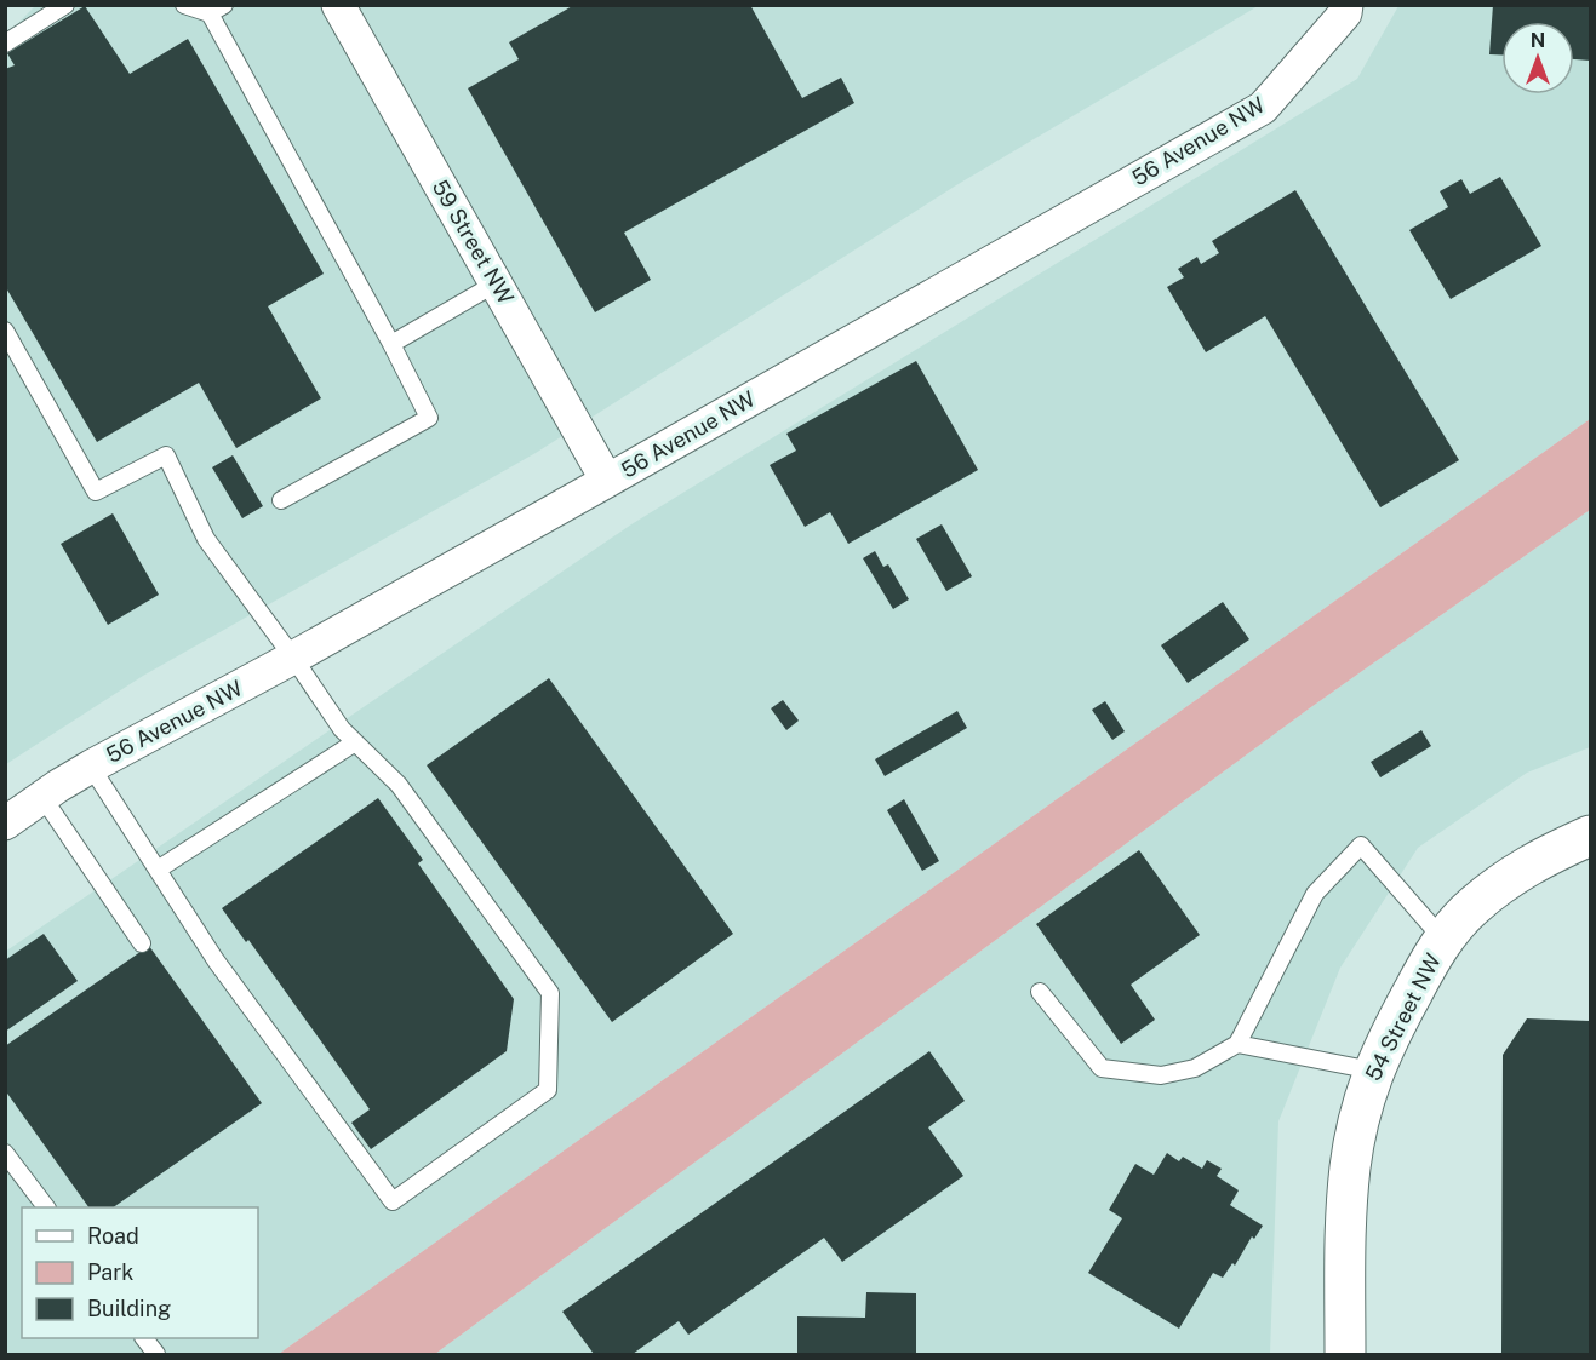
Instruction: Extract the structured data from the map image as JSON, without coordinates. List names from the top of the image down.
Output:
{
  "streets": {
    "street": ["56 Avenue NW", "59 Street NW", "54 Street NW"]
  },
  "crossings": [
    ["56 Avenue NW", "59 Street NW"]
  ],
  "legend": ["Road", "Park", "Building"],
  "north": "top"
}
